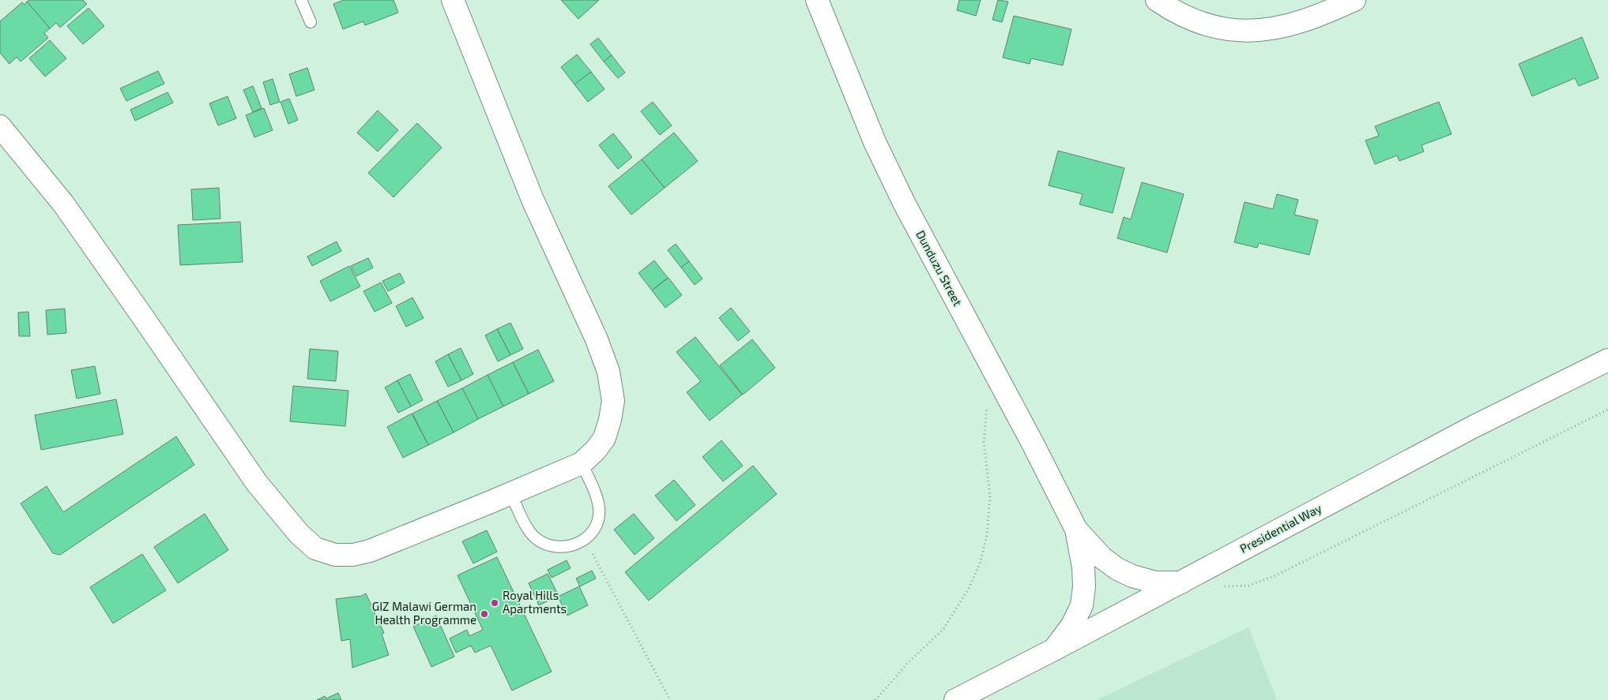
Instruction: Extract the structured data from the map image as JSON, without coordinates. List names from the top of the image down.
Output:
{
  "streets": {
    "street": ["Dunduzu Street", "Presidential Way"]
  },
  "crossings": [
    ["Dunduzu Street", "Presidential Way"]
  ],
  "places": ["Royal Hills Apartments", "GIZ Malawi German Health Programme"]
}
